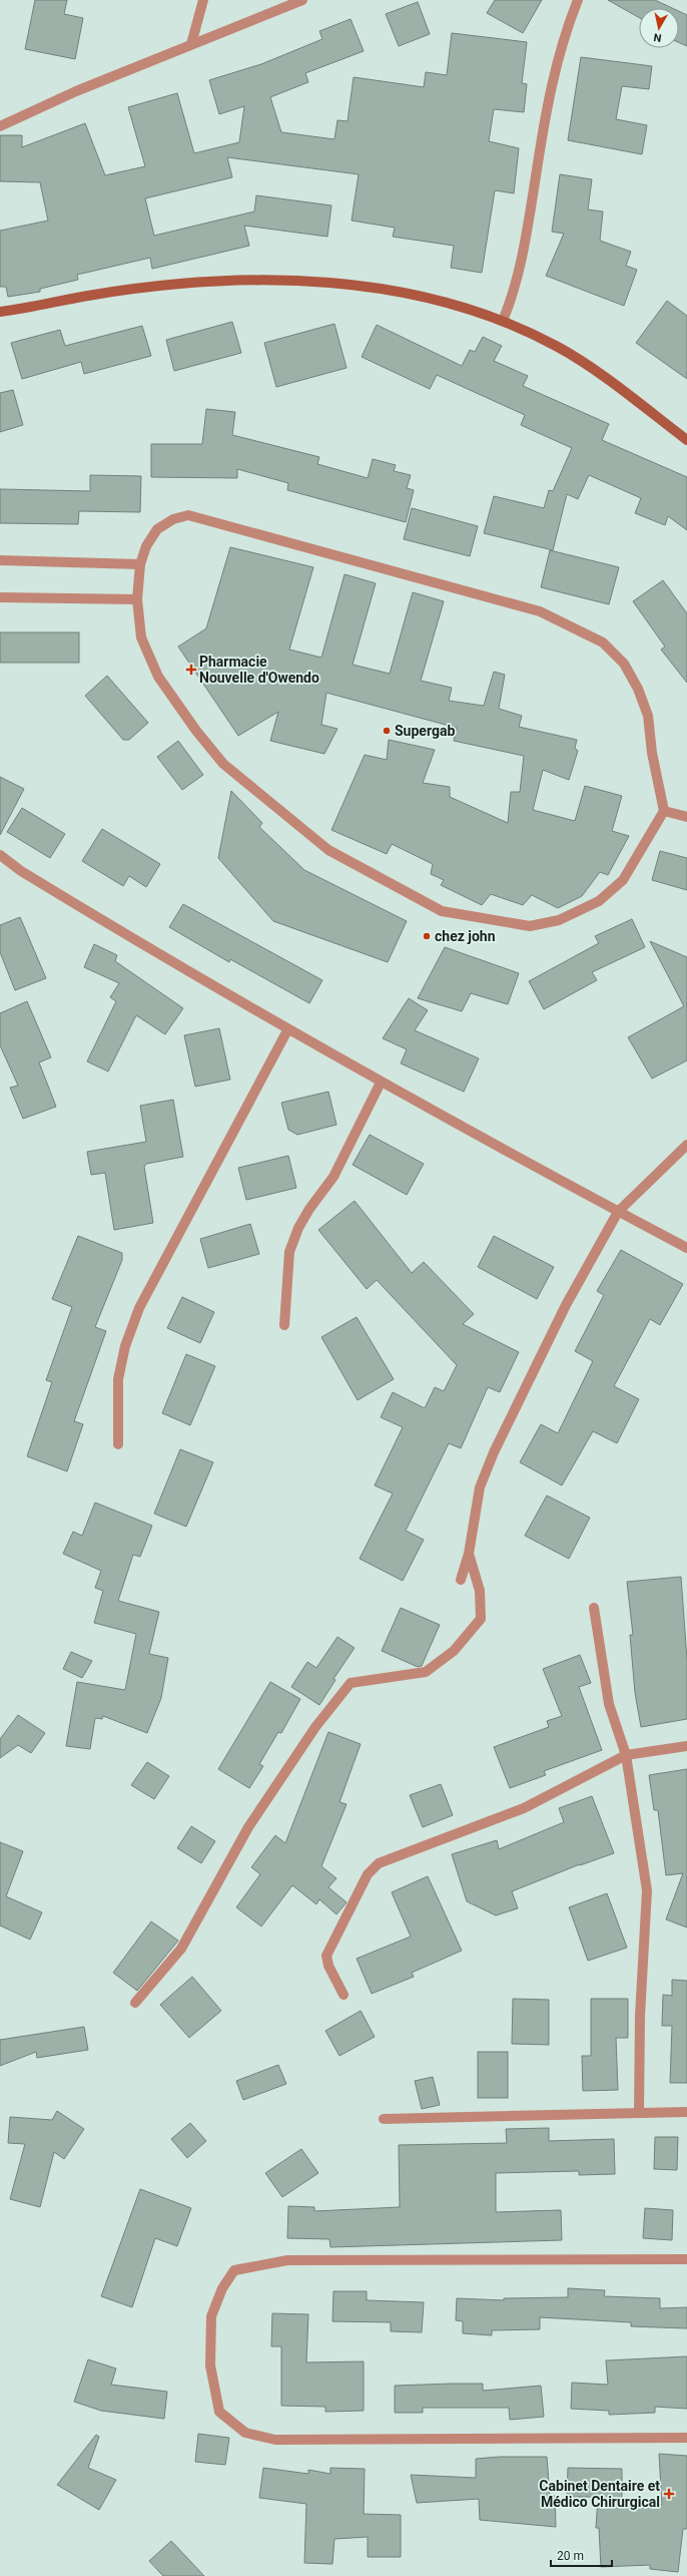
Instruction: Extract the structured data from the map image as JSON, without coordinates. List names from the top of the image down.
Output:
{
  "places": {
    "health": ["Pharmacie Nouvelle d'Owendo", "Cabinet Dentaire et Médico Chirurgical"],
    "other": ["Supergab", "chez john"]
  },
  "scale_bar": "20 m",
  "north": "bottom"
}
